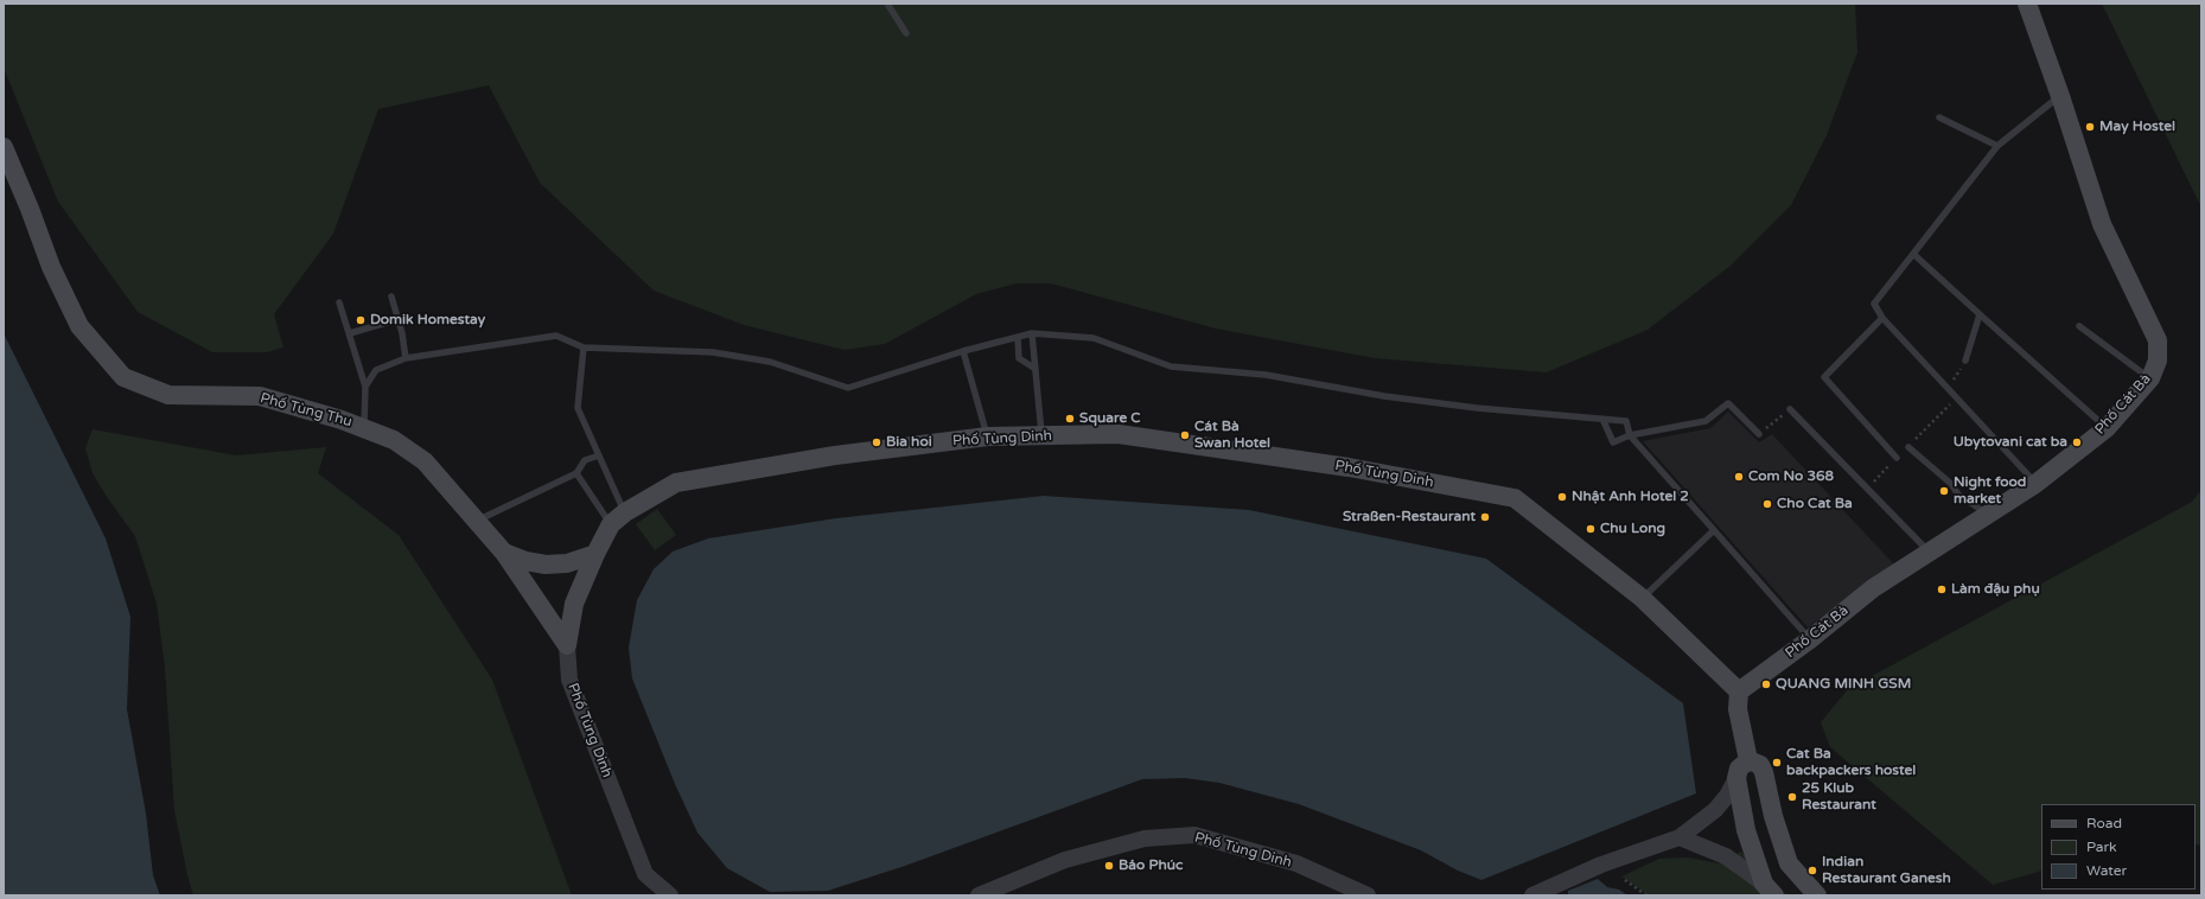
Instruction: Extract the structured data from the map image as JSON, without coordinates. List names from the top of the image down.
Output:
{
  "streets": {
    "main road": ["Phố Cát Bà", "Phố Tùng Thu", "Phố Tùng Dinh"]
  },
  "crossings": [
    ["Phố Cát Bà", "Phố Tùng Dinh"],
    ["Phố Tùng Thu", "Phố Tùng Dinh"]
  ],
  "places": [
    "May Hostel",
    "Domik Homestay",
    "Square C",
    "Cát Bà Swan Hotel",
    "Bia hoi",
    "Ubytovani cat ba",
    "Com No 368",
    "Night food market",
    "Nhật Anh Hotel 2",
    "Cho Cat Ba",
    "Straßen-Restaurant",
    "Chu Long",
    "Làm đậu phụ",
    "QUANG MINH GSM",
    "Cat Ba backpackers hostel",
    "25 Klub Restaurant",
    "Bảo Phúc",
    "Indian Restaurant Ganesh"
  ],
  "legend": ["Road", "Park", "Water"]
}
